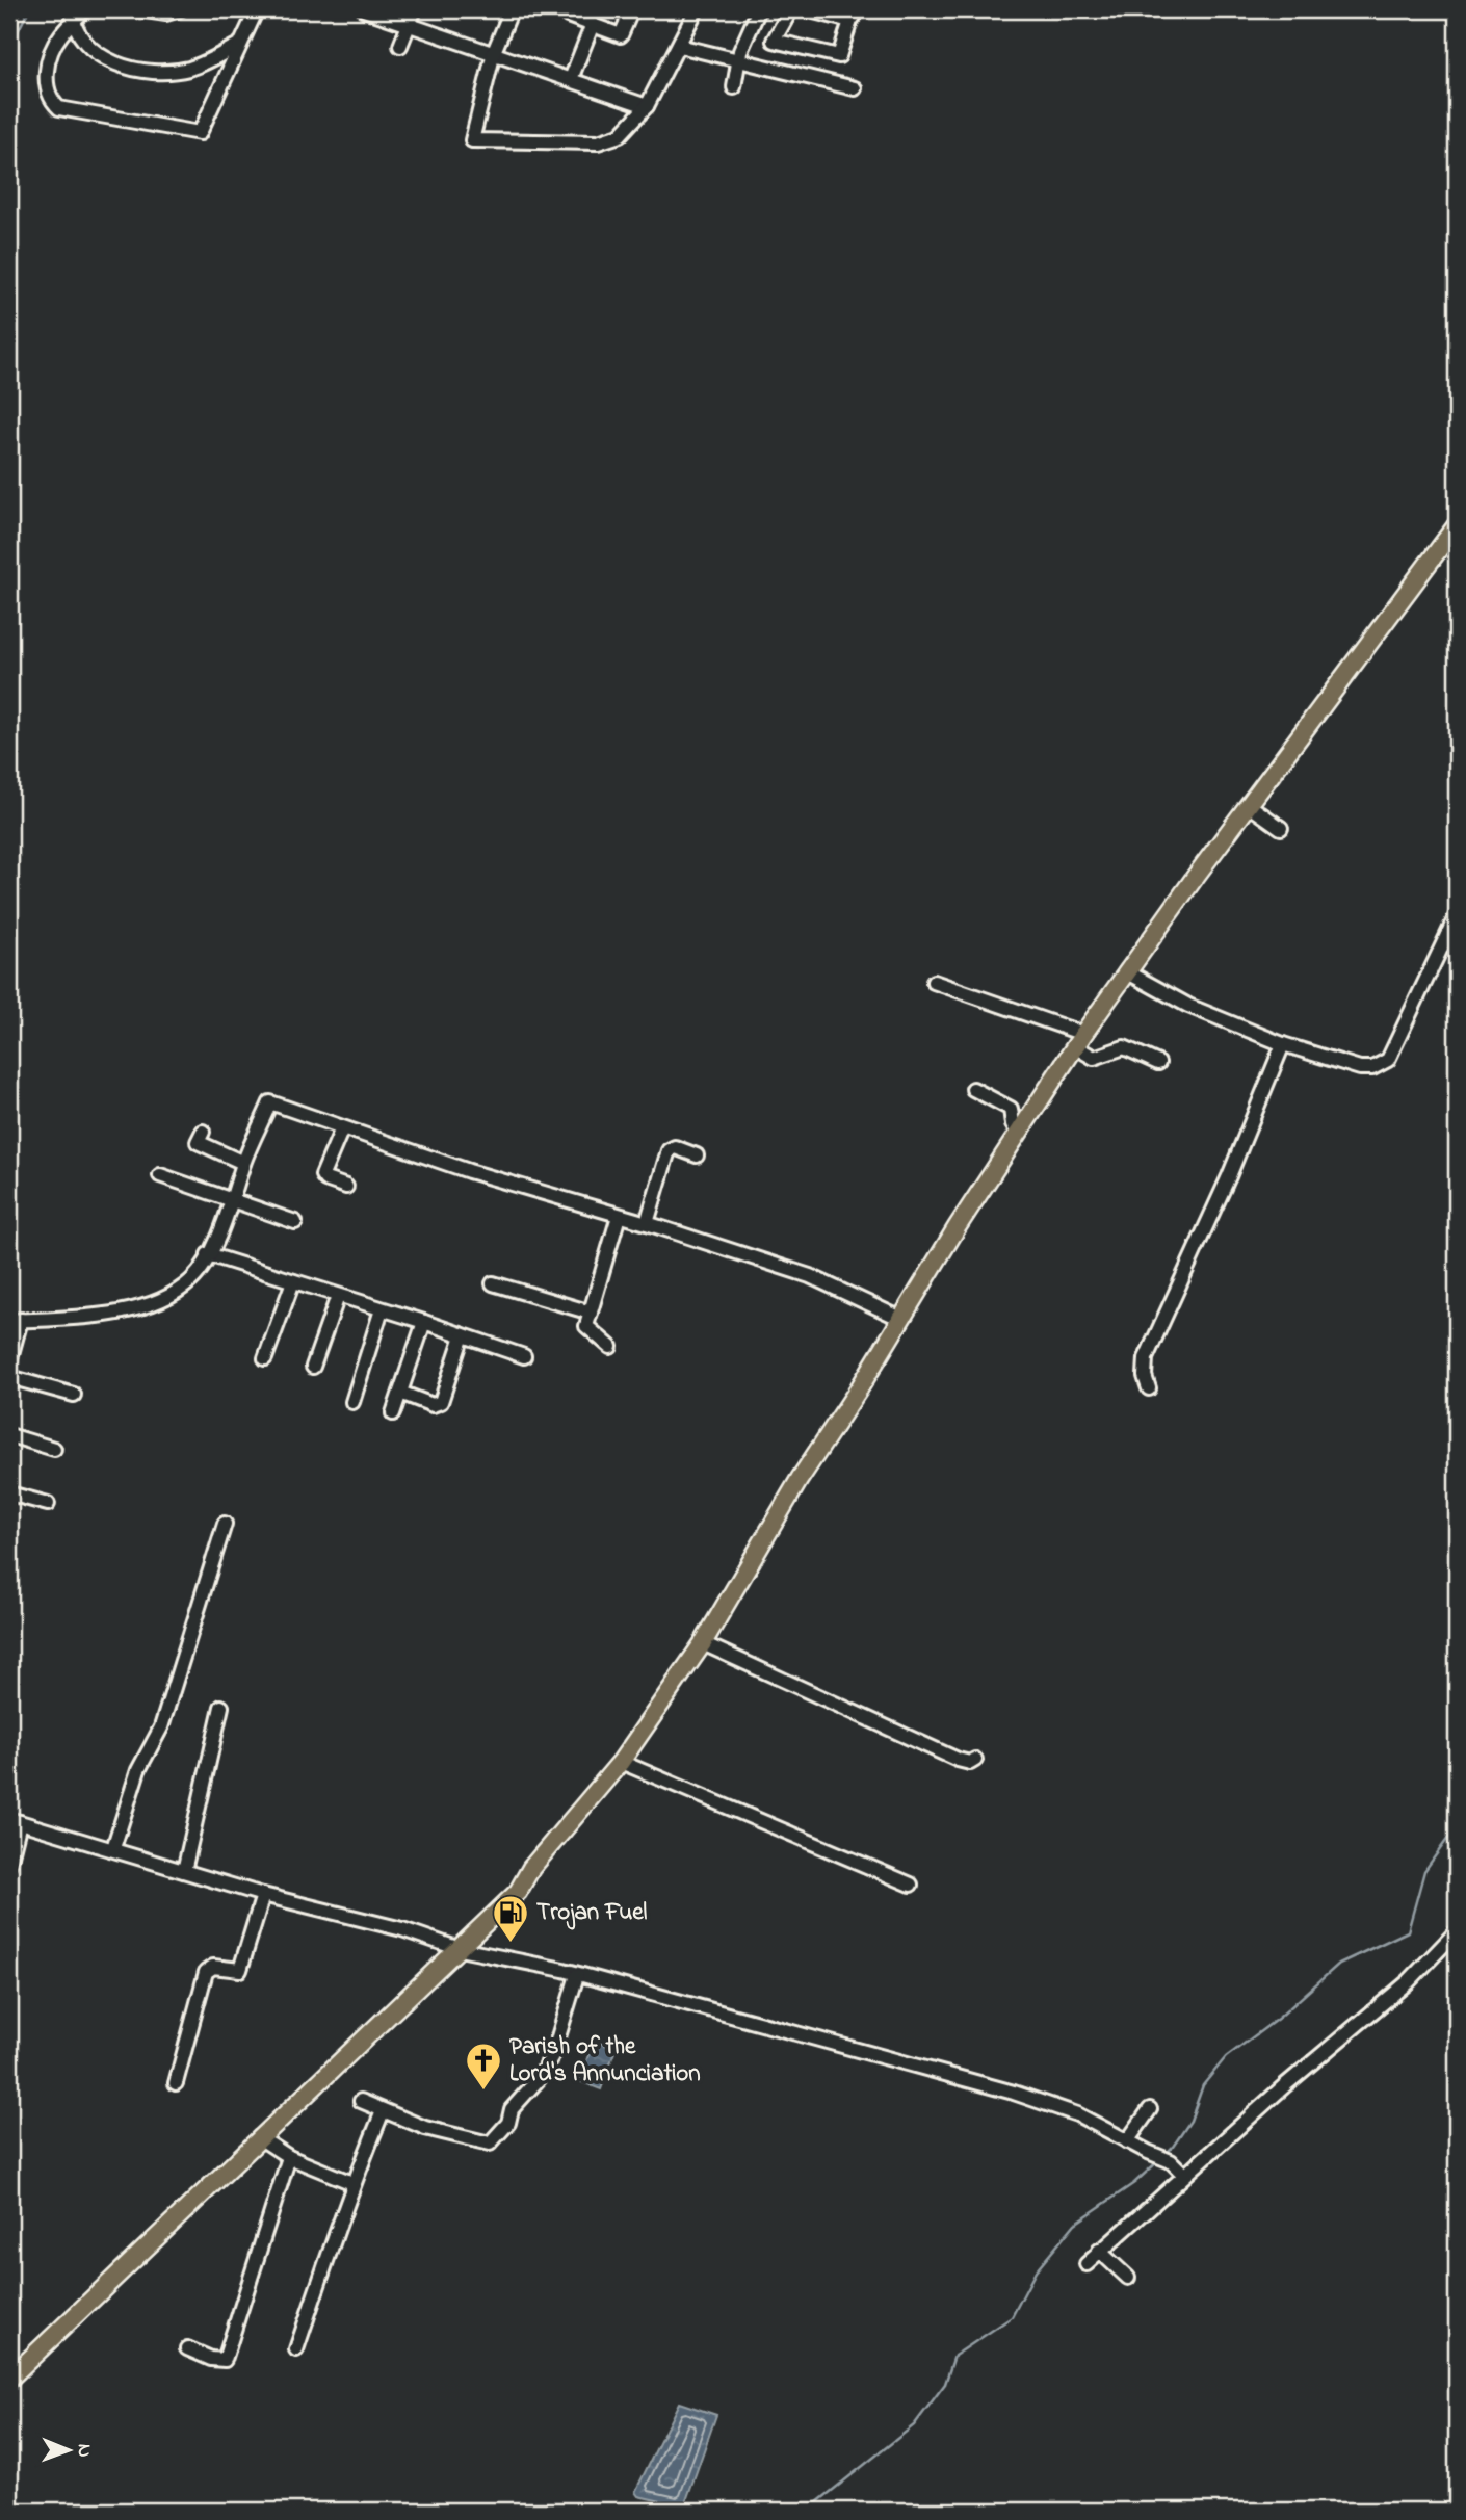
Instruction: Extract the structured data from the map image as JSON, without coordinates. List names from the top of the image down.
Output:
{
  "places": {
    "fuel station": ["Trojan Fuel"],
    "church": ["Parish of the Lord's Annunciation"]
  },
  "north": "right"
}
